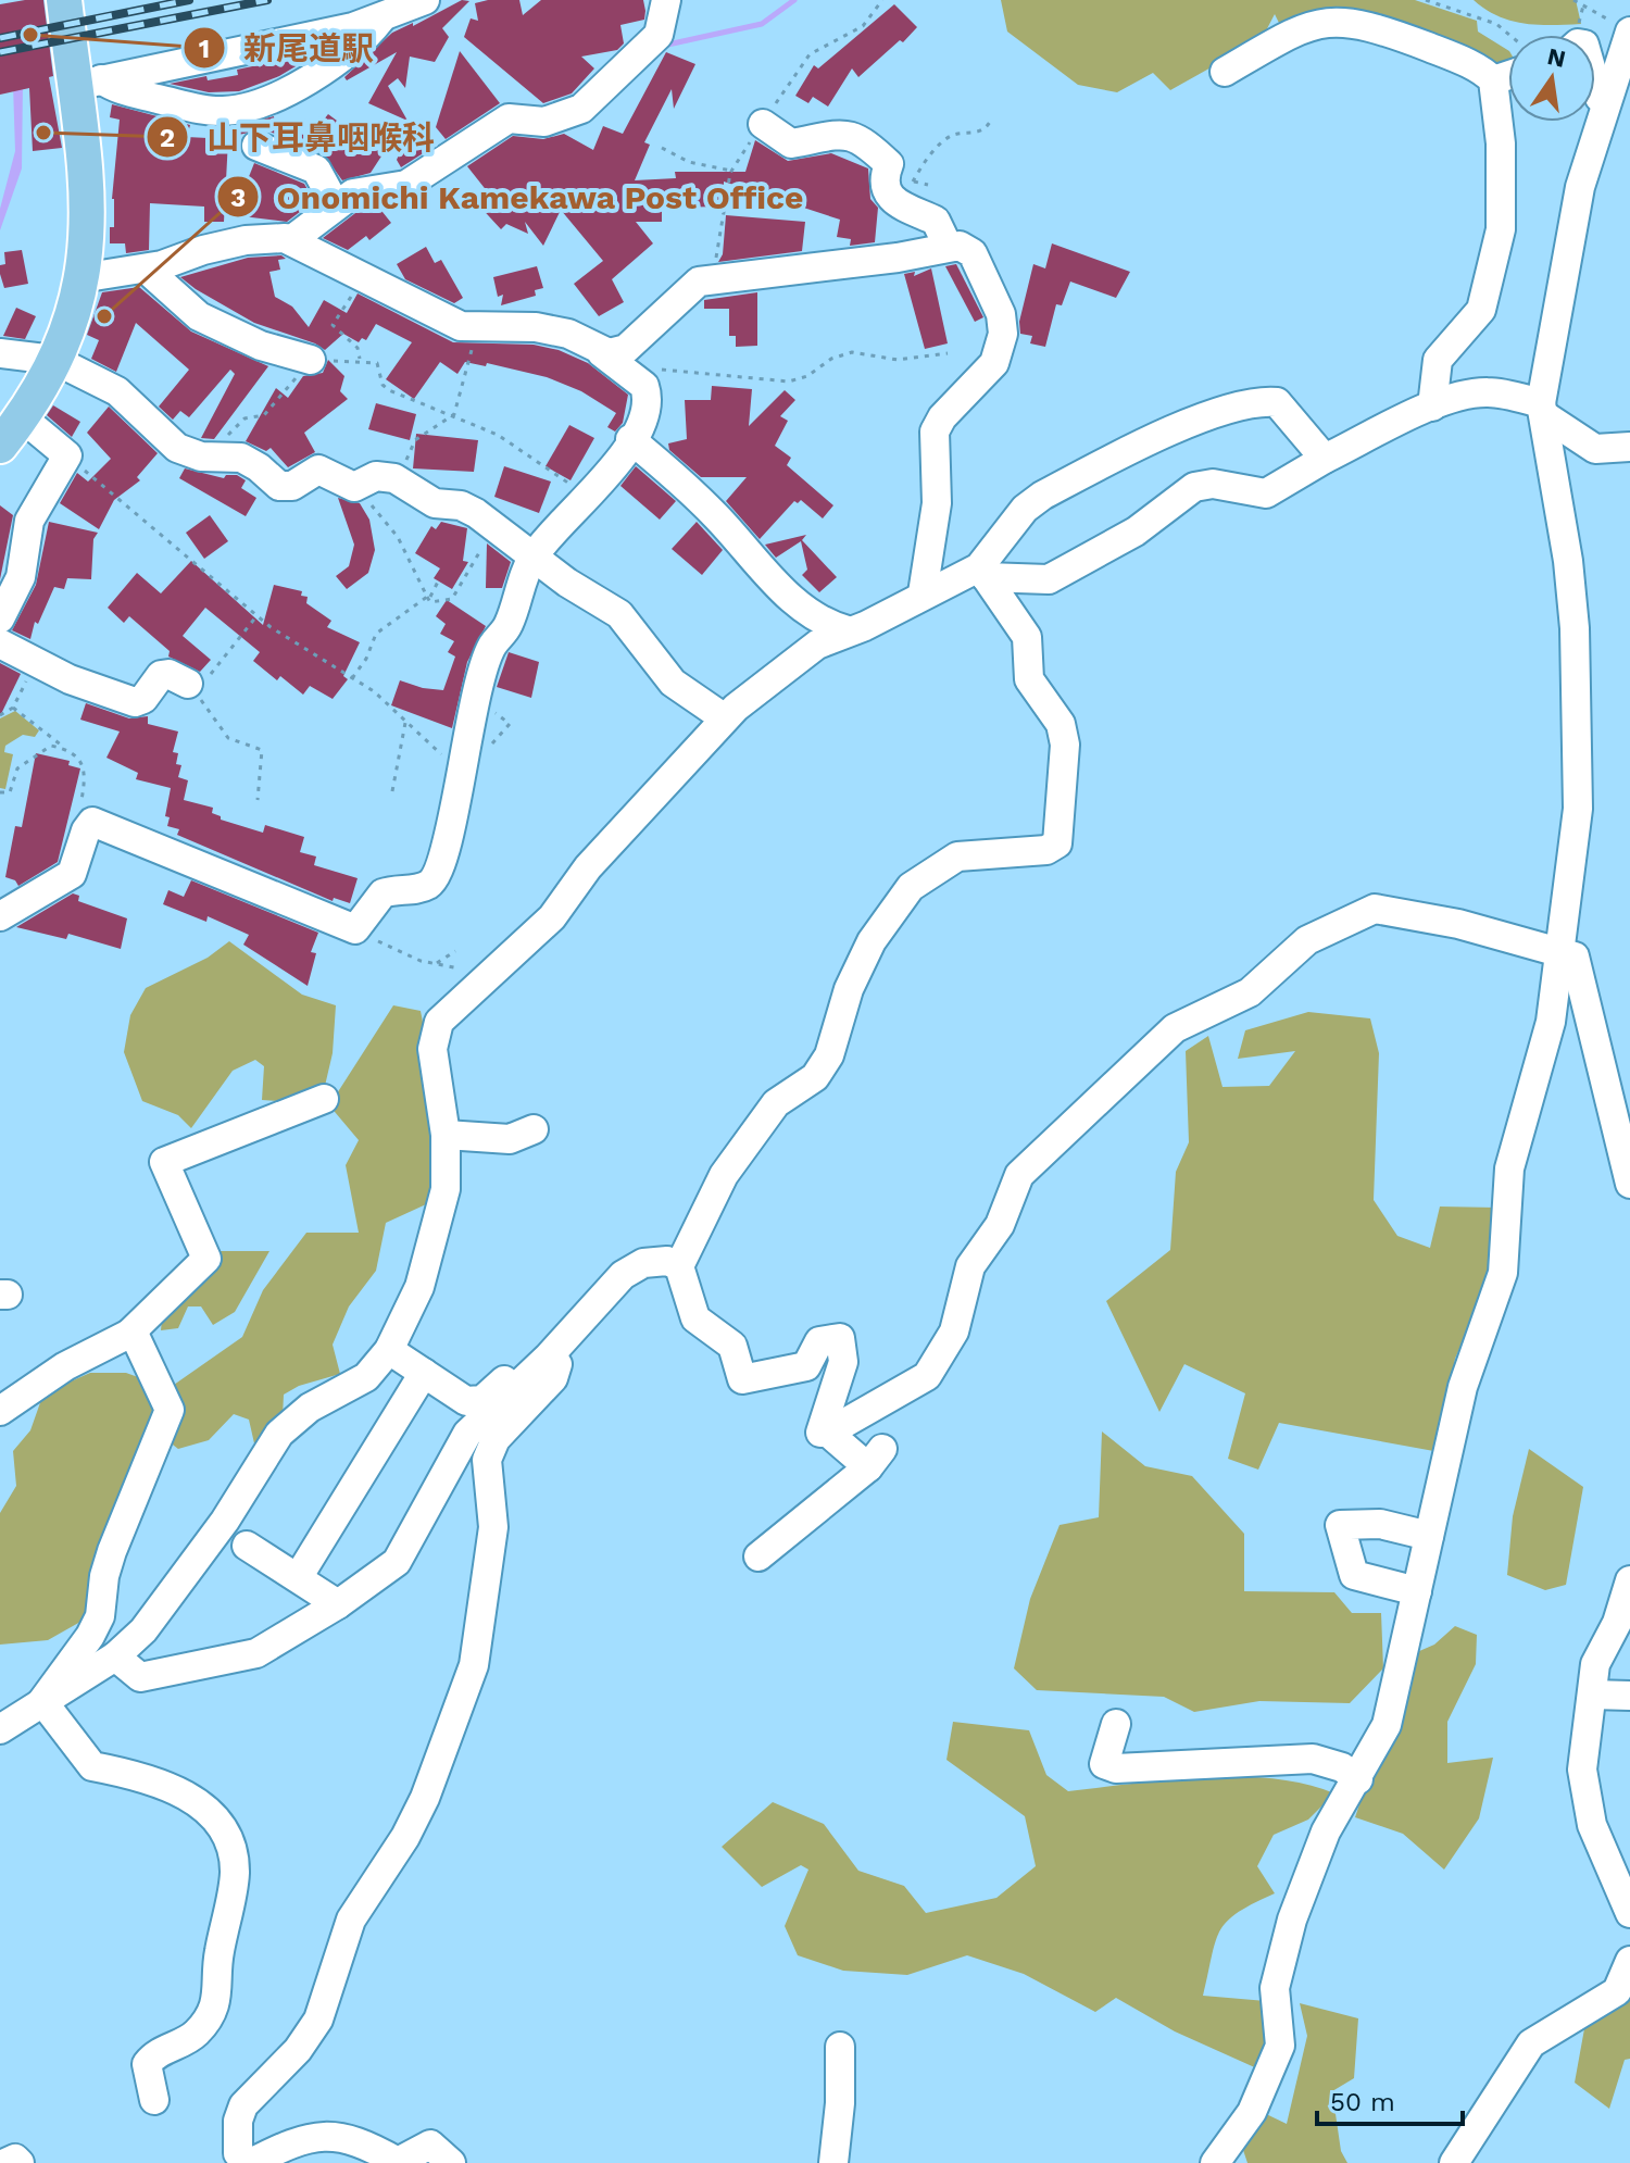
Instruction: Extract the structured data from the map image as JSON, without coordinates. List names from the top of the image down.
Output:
{
  "places": ["新尾道駅", "山下耳鼻咽喉科", "Onomichi Kamekawa Post Office"],
  "scale_bar": "50 m",
  "north": "top"
}
